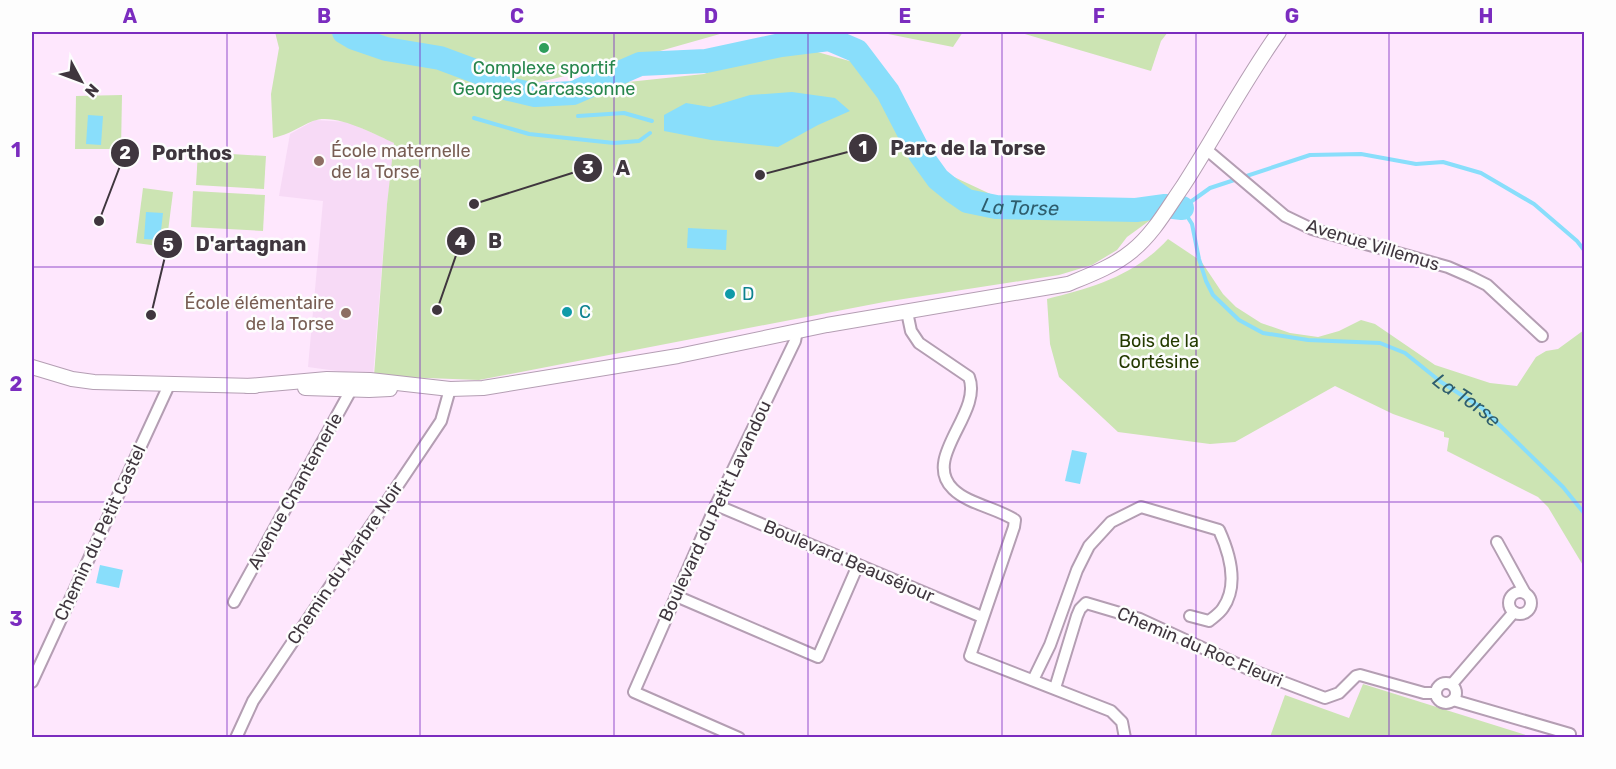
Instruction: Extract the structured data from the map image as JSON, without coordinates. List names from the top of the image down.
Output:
{
  "streets": {
    "street": [
      "Avenue Villemus",
      "Avenue Chantemerle",
      "Boulevard du Petit Lavandou",
      "Chemin du Petit Castel",
      "Boulevard Beauséjour",
      "Chemin du Marbre Noir",
      "Chemin du Roc Fleuri"
    ]
  },
  "crossings": [
    ["Boulevard du Petit Lavandou", "Boulevard Beauséjour"]
  ],
  "water": ["La Torse"],
  "parks": ["Bois de la Cortésine"],
  "places": [
    "Complexe sportif Georges Carcassonne",
    "École maternelle de la Torse",
    "Parc de la Torse",
    "A",
    "Porthos",
    "D",
    "B",
    "C",
    "École élémentaire de la Torse",
    "D'artagnan"
  ],
  "north": "bottom right",
  "grid": {
    "columns": [
      "A",
      "B",
      "C",
      "D",
      "E",
      "F",
      "G",
      "H"
    ],
    "rows": ["1", "2", "3"]
  }
}
